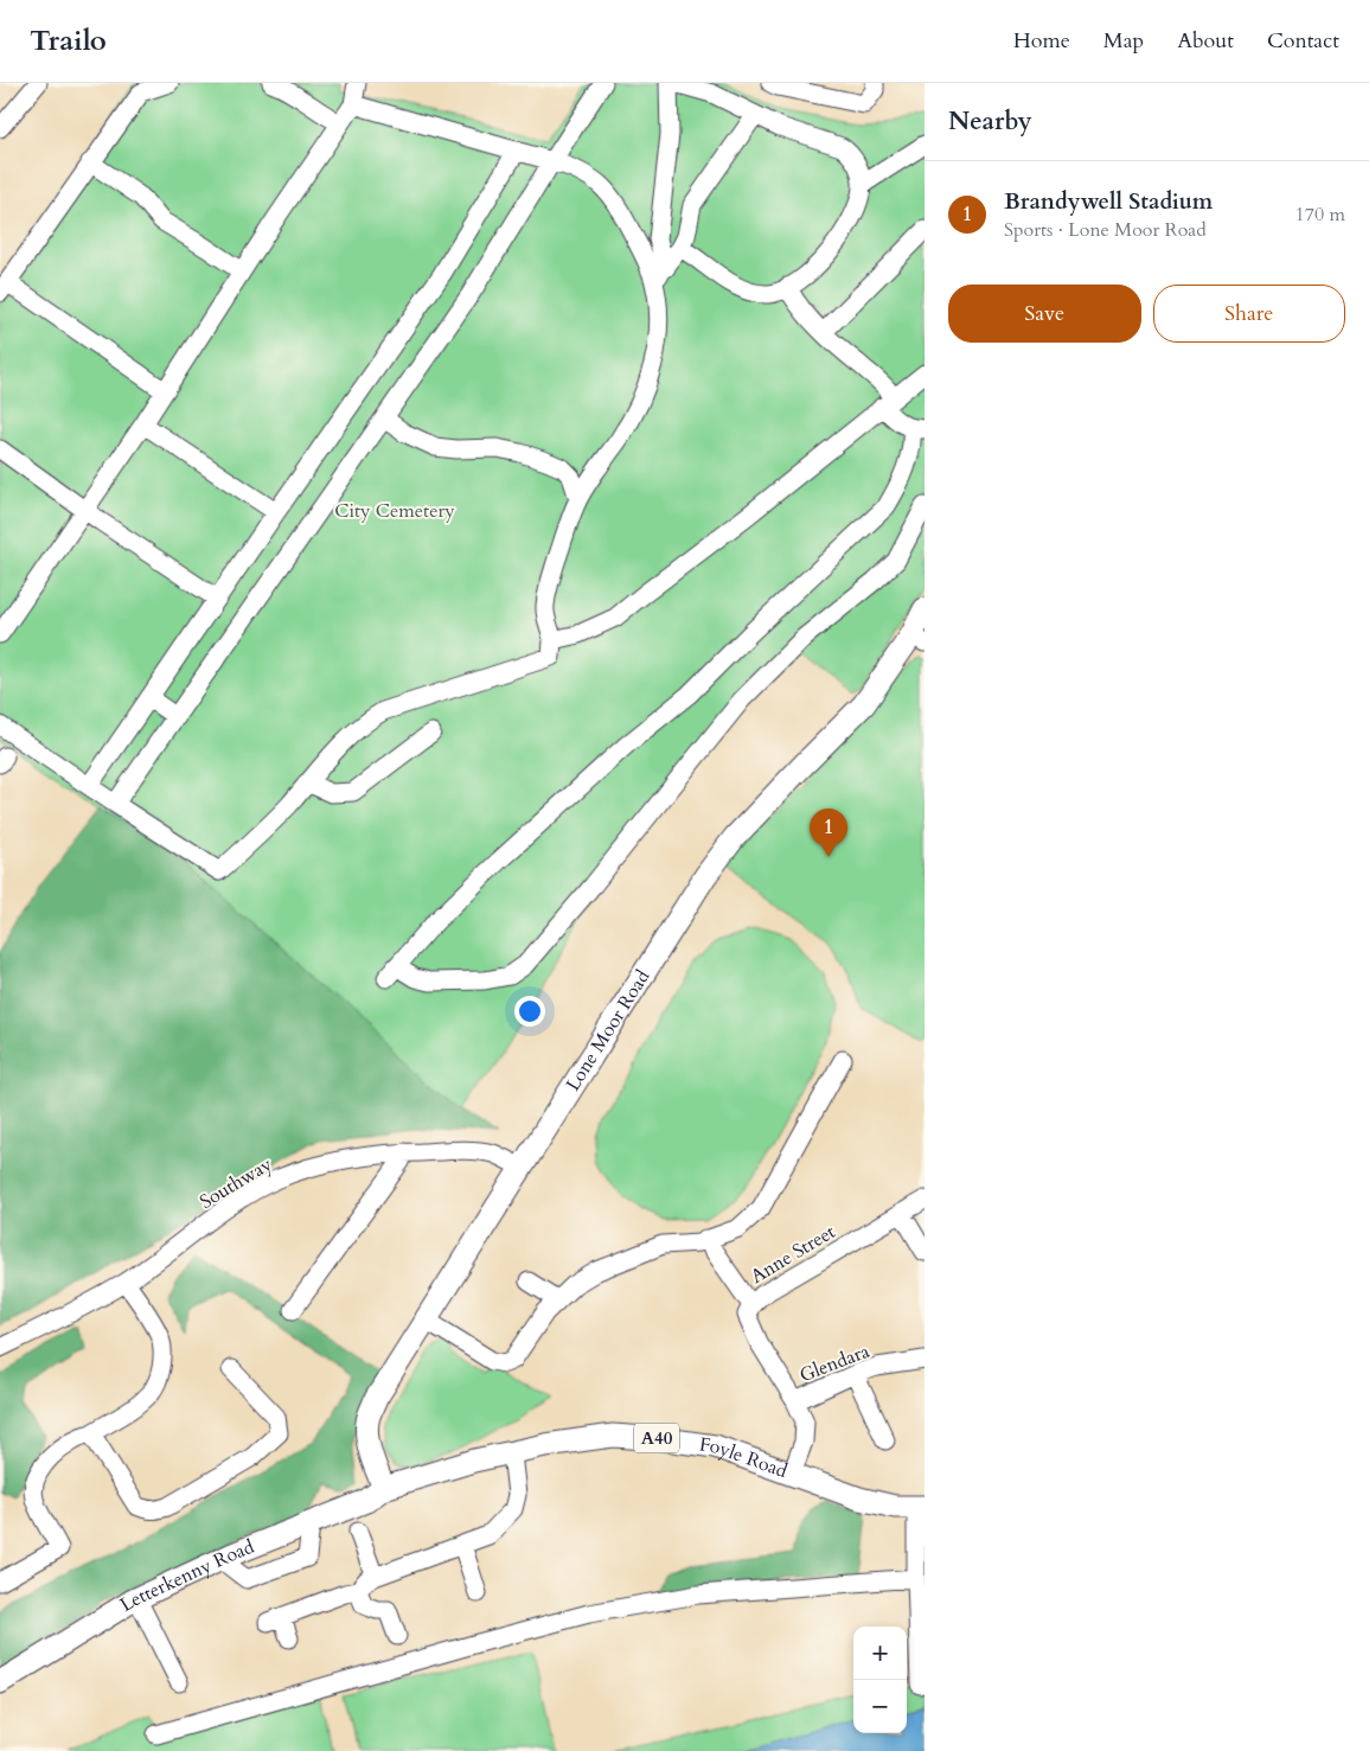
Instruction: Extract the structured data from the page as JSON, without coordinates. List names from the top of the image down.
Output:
{
  "streets": {
    "main road": [
      "Lone Moor Road",
      "A40",
      "Foyle Road",
      "Letterkenny Road"
    ],
    "street": ["Southway", "Anne Street", "Glendara"]
  },
  "crossings": [
    ["Lone Moor Road", "Southway"],
    ["Lone Moor Road", "Foyle Road"],
    ["Lone Moor Road", "Letterkenny Road"],
    ["Anne Street", "Glendara"],
    ["Anne Street", "Foyle Road"],
    ["Foyle Road", "Letterkenny Road"]
  ],
  "parks": ["City Cemetery"],
  "page": {
    "header": "Trailo",
    "nav": [
      "Home",
      "Map",
      "About",
      "Contact"
    ],
    "heading": "Nearby",
    "list": [
      {
        "mark": "1",
        "name": "Brandywell Stadium",
        "note": "Sports · Lone Moor Road",
        "value": "170 m"
      }
    ],
    "buttons": ["Save", "Share"],
    "pins": "1",
    "map_buttons": ["+", "−"]
  }
}
